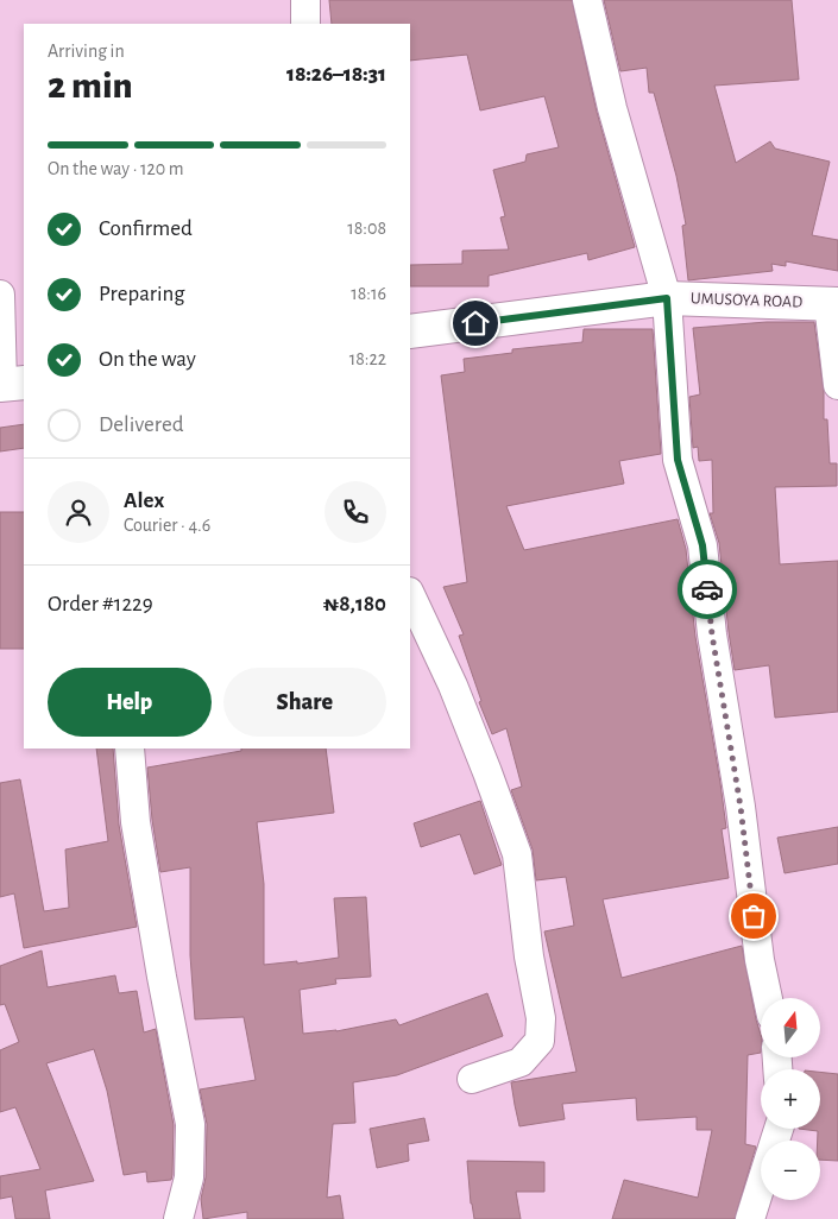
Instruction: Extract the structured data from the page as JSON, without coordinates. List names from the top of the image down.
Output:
{
  "streets": {
    "main road": ["UMUSOYA ROAD"]
  },
  "north": "top",
  "page": {
    "heading": ["2 min", "Arriving in", "18:26–18:31"],
    "panel": [
      "Alex",
      "Courier · 4.6",
      "Order #1229",
      "₦8,180"
    ],
    "bar": "On the way · 120 m",
    "list": [
      ["Confirmed", "18:08"],
      ["Preparing", "18:16"],
      ["On the way", "18:22"],
      "Delivered"
    ],
    "buttons": ["Help", "Share"],
    "map_buttons": ["+", "−"]
  }
}
